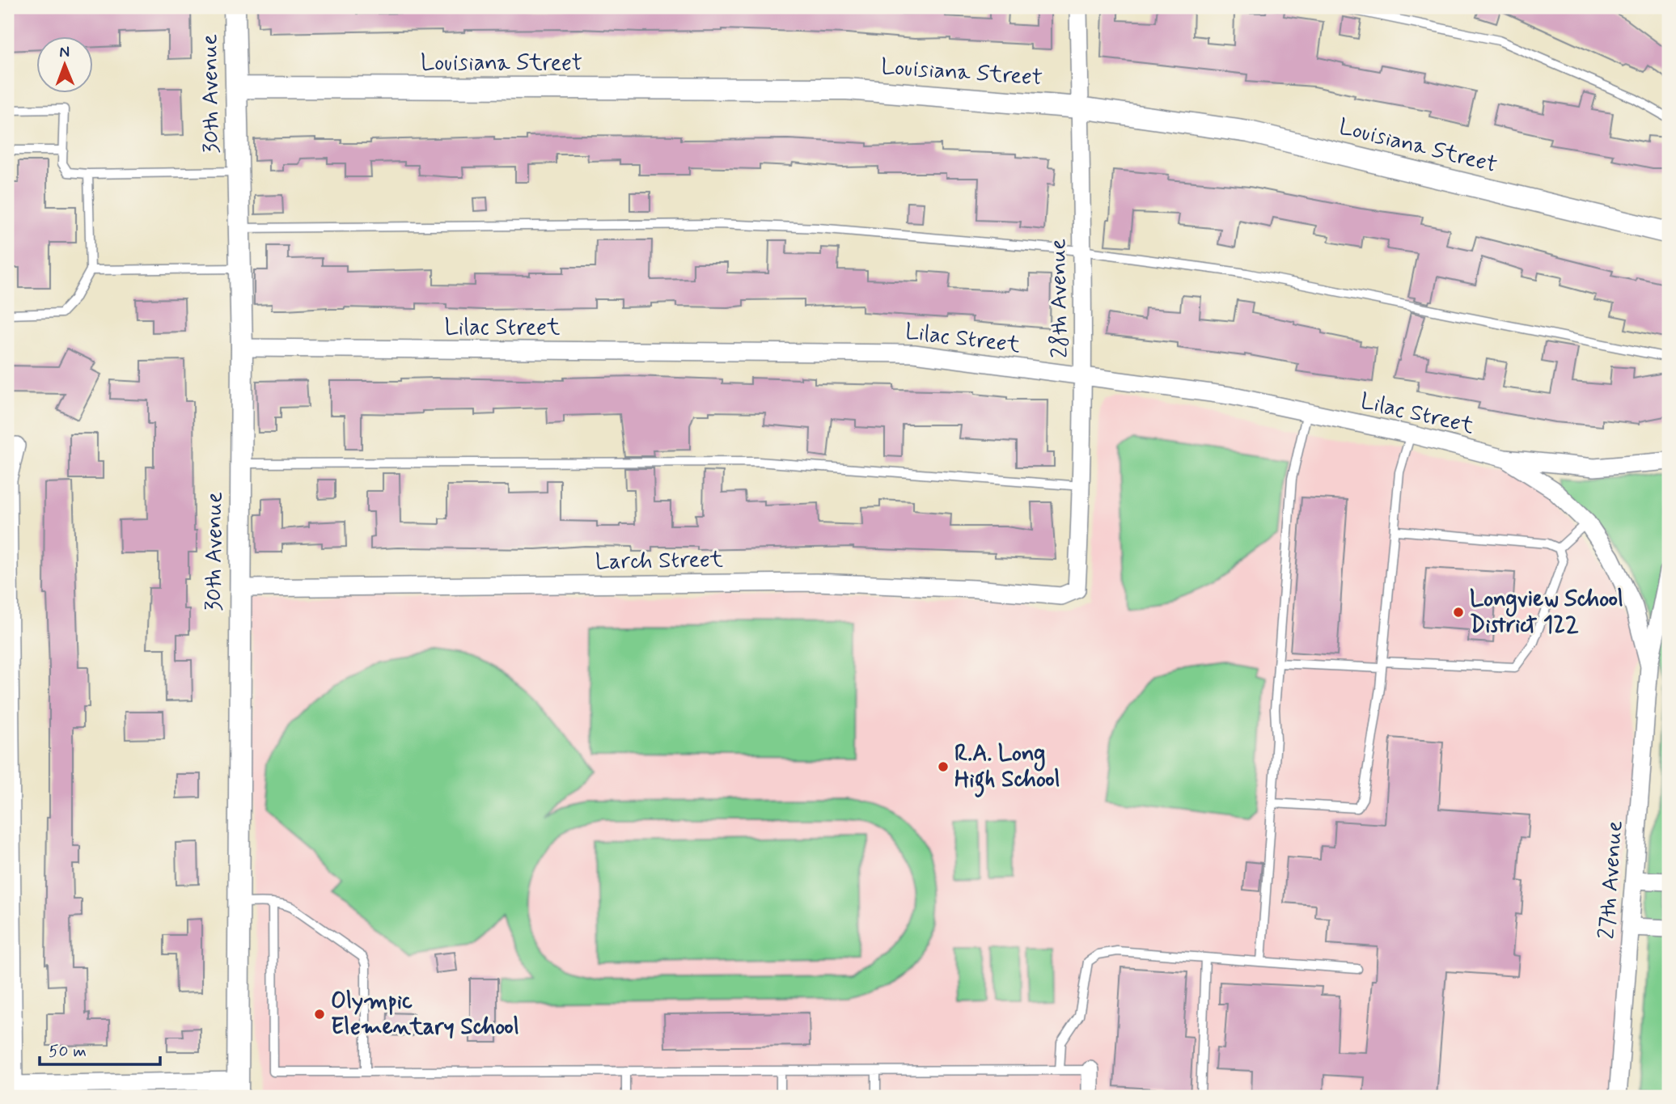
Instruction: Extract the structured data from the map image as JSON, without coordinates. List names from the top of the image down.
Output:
{
  "streets": {
    "street": [
      "Louisiana Street",
      "30th Avenue",
      "28th Avenue",
      "Lilac Street",
      "Larch Street",
      "27th Avenue"
    ]
  },
  "crossings": [
    ["Louisiana Street", "30th Avenue"],
    ["Louisiana Street", "28th Avenue"],
    ["30th Avenue", "Lilac Street"],
    ["30th Avenue", "Larch Street"],
    ["28th Avenue", "Lilac Street"],
    ["28th Avenue", "Larch Street"],
    ["Lilac Street", "27th Avenue"]
  ],
  "places": ["Longview School District 122", "R.A. Long High School", "Olympic Elementary School"],
  "scale_bar": "50 m",
  "north": "top"
}
